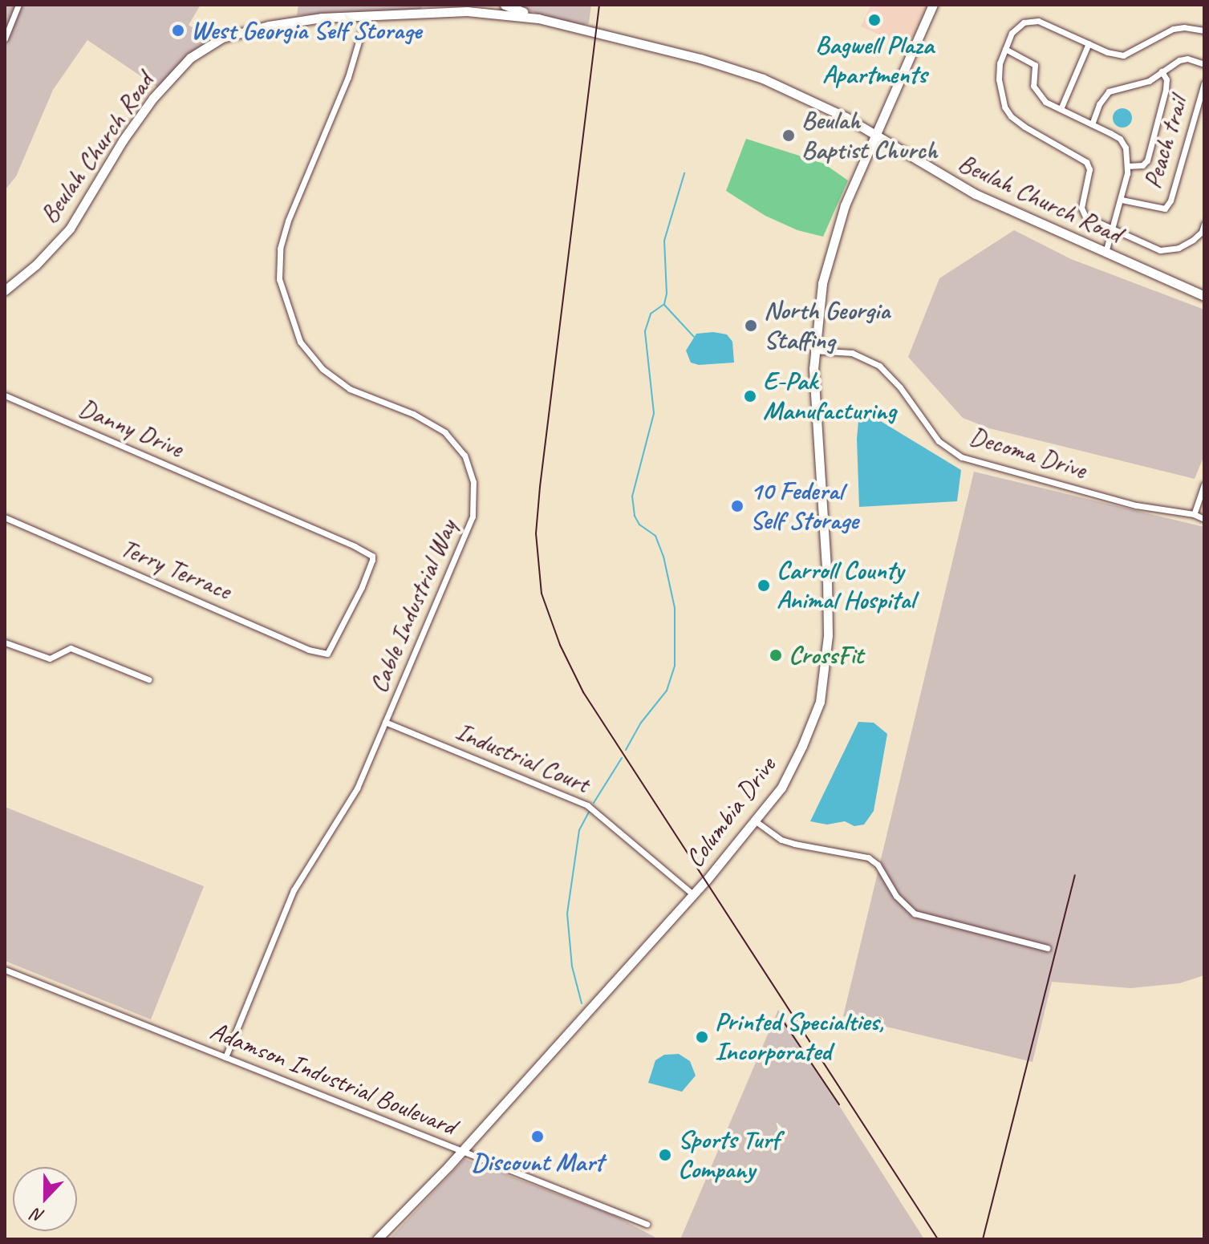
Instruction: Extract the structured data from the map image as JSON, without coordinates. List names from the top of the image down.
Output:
{
  "streets": {
    "main road": ["Beulah Church Road", "Columbia Drive"],
    "street": [
      "Peach trail",
      "Danny Drive",
      "Decoma Drive",
      "Terry Terrace",
      "Cable Industrial Way",
      "Industrial Court",
      "Adamson Industrial Boulevard"
    ]
  },
  "crossings": [
    ["Beulah Church Road", "Cable Industrial Way"],
    ["Beulah Church Road", "Columbia Drive"],
    ["Danny Drive", "Terry Terrace"],
    ["Decoma Drive", "Columbia Drive"],
    ["Cable Industrial Way", "Industrial Court"],
    ["Cable Industrial Way", "Adamson Industrial Boulevard"],
    ["Industrial Court", "Columbia Drive"],
    ["Columbia Drive", "Adamson Industrial Boulevard"]
  ],
  "places": [
    "Bagwell Plaza Apartments",
    "West Georgia Self Storage",
    "Beulah Baptist Church",
    "North Georgia Staffing",
    "E-Pak Manufacturing",
    "10 Federal Self Storage",
    "Carroll County Animal Hospital",
    "CrossFit",
    "Printed Specialties, Incorporated",
    "Discount Mart",
    "Sports Turf Company"
  ],
  "north": "bottom"
}
